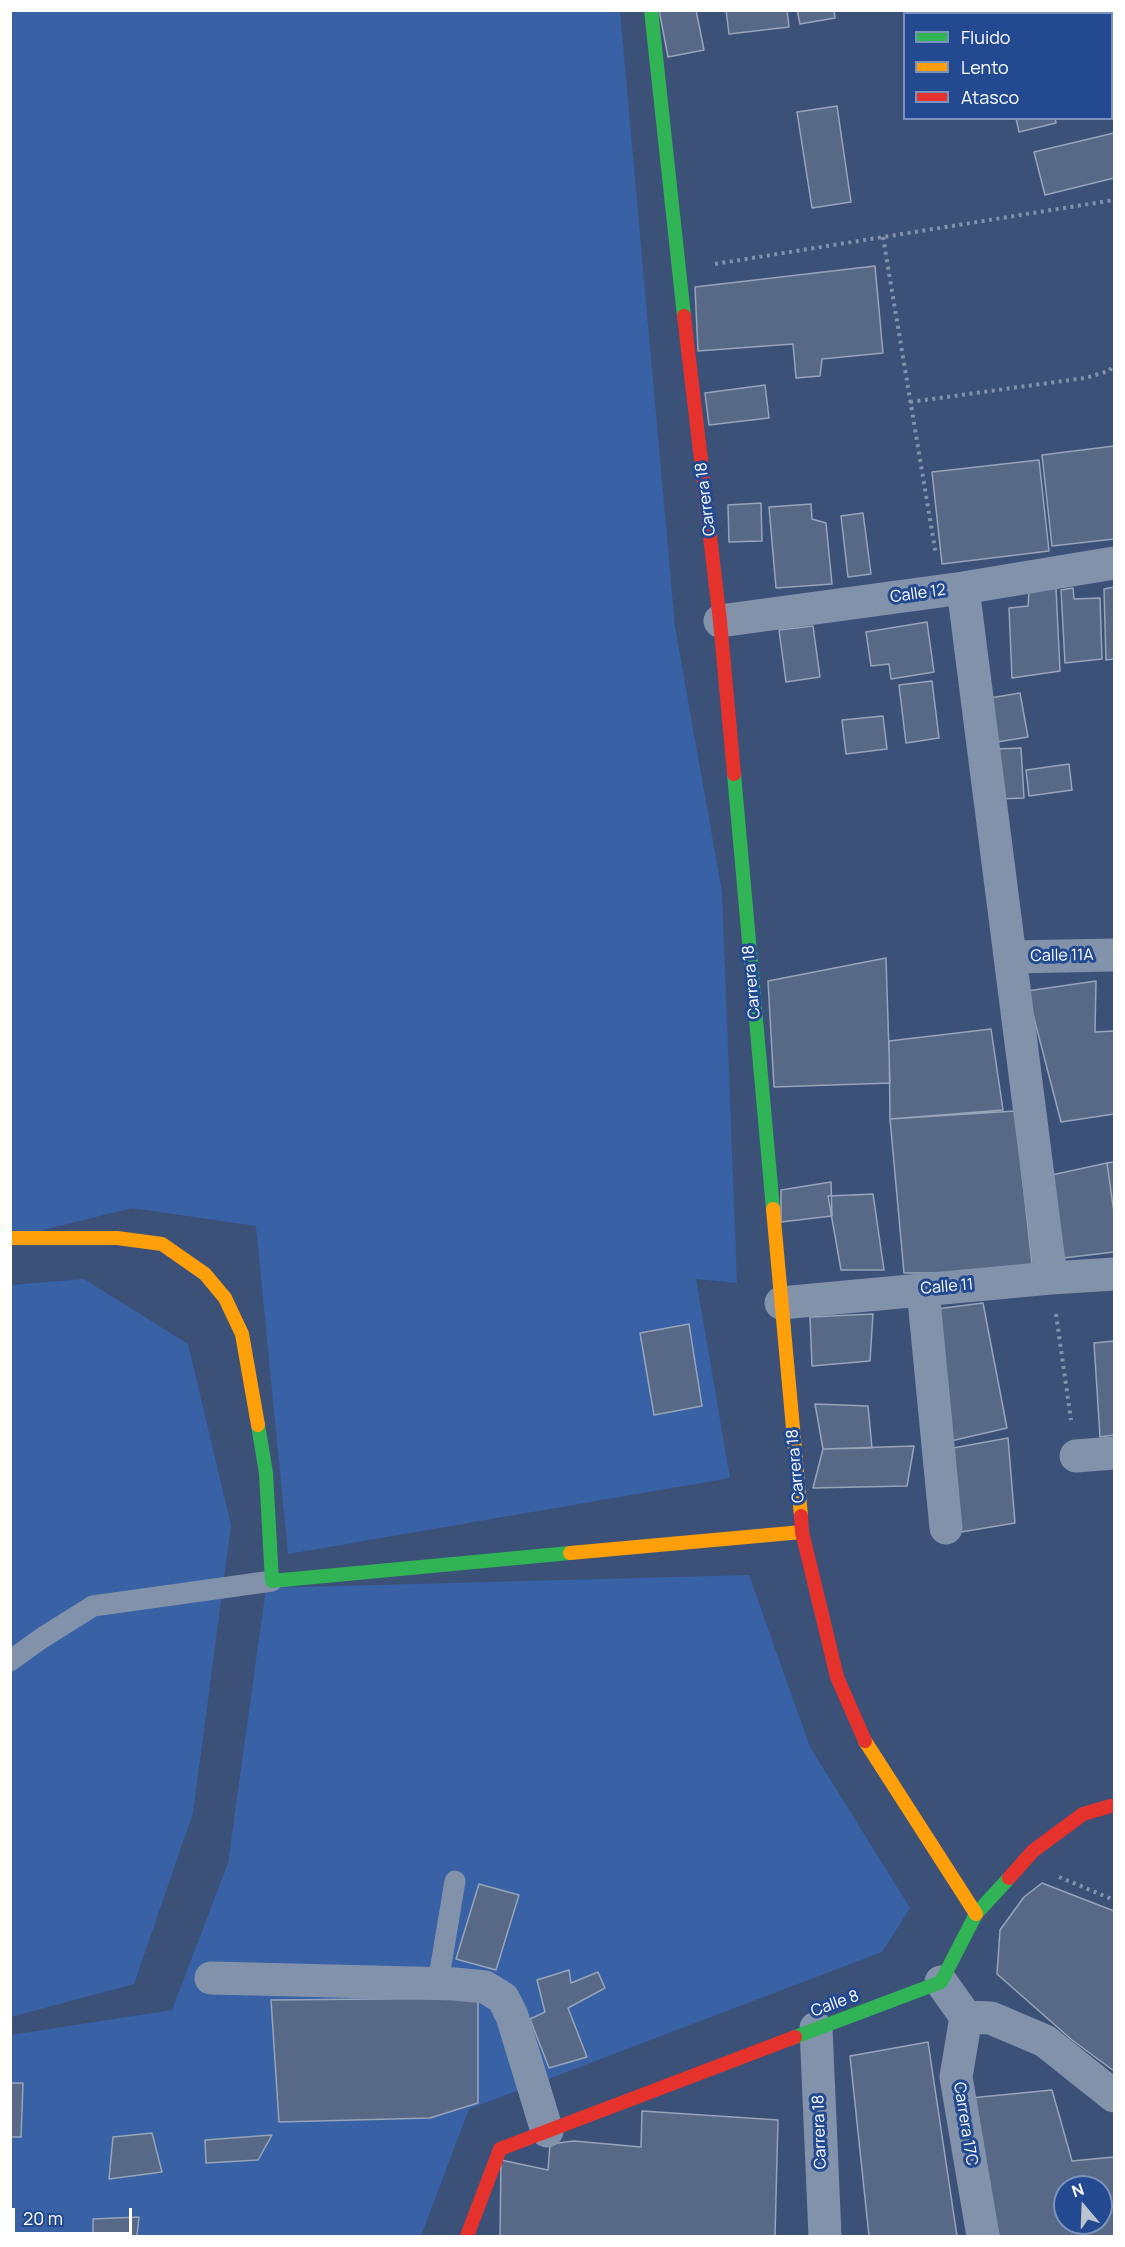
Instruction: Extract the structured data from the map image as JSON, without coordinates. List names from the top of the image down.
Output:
{
  "streets": {
    "street": [
      "Carrera 18",
      "Calle 12",
      "Calle 11A",
      "Calle 11",
      "Calle 8",
      "Carrera 17C"
    ]
  },
  "crossings": [
    ["Carrera 18", "Calle 12"],
    ["Carrera 18", "Calle 11"],
    ["Carrera 18", "Calle 8"]
  ],
  "legend": ["Fluido", "Lento", "Atasco"],
  "scale_bar": "20 m",
  "north": "top"
}
